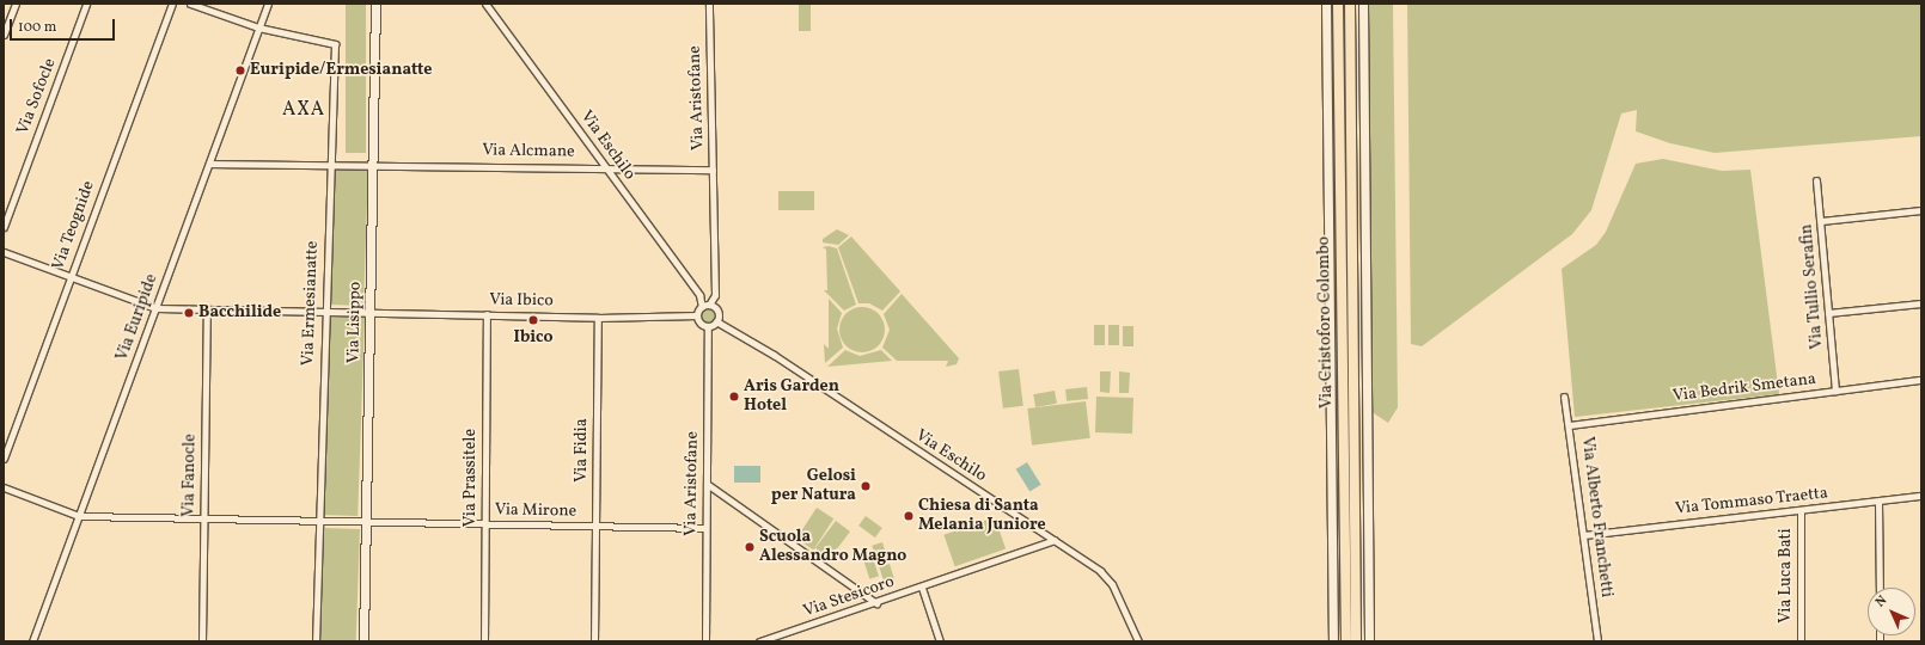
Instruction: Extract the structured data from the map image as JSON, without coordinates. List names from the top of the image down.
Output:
{
  "streets": {
    "main road": ["Via Cristoforo Colombo"],
    "street": [
      "Via Sofocle",
      "Via Aristofane",
      "Via Eschilo",
      "Via Alcmane",
      "Via Teognide",
      "Via Tullio Serafin",
      "Via Ibico",
      "Via Ermesianatte",
      "Via Euripide",
      "Via Lisippo",
      "Via Bedrik Smetana",
      "Via Fidia",
      "Via Fanocle",
      "Via Prassitele",
      "Via Tommaso Traetta",
      "Via Mirone",
      "Via Alberto Franchetti",
      "Via Luca Bati",
      "Via Stesicoro"
    ]
  },
  "crossings": [
    ["Via Aristofane", "Via Eschilo"],
    ["Via Aristofane", "Via Alcmane"],
    ["Via Aristofane", "Via Ibico"],
    ["Via Aristofane", "Via Mirone"],
    ["Via Eschilo", "Via Alcmane"],
    ["Via Eschilo", "Via Ibico"],
    ["Via Eschilo", "Via Stesicoro"],
    ["Via Alcmane", "Via Ermesianatte"],
    ["Via Alcmane", "Via Euripide"],
    ["Via Alcmane", "Via Lisippo"],
    ["Via Teognide", "Via Ibico"],
    ["Via Tullio Serafin", "Via Bedrik Smetana"],
    ["Via Ibico", "Via Ermesianatte"],
    ["Via Ibico", "Via Euripide"],
    ["Via Ibico", "Via Lisippo"],
    ["Via Ibico", "Via Fidia"],
    ["Via Ibico", "Via Fanocle"],
    ["Via Ibico", "Via Prassitele"],
    ["Via Ermesianatte", "Via Euripide"],
    ["Via Ermesianatte", "Via Mirone"],
    ["Via Euripide", "Via Mirone"],
    ["Via Lisippo", "Via Mirone"],
    ["Via Bedrik Smetana", "Via Alberto Franchetti"],
    ["Via Fidia", "Via Mirone"],
    ["Via Fanocle", "Via Mirone"],
    ["Via Prassitele", "Via Mirone"],
    ["Via Tommaso Traetta", "Via Alberto Franchetti"],
    ["Via Tommaso Traetta", "Via Luca Bati"]
  ],
  "districts": ["AXA"],
  "places": [
    "Euripide/Ermesianatte",
    "Bacchilide",
    "Ibico",
    "Aris Garden Hotel",
    "Gelosi per Natura",
    "Chiesa di Santa Melania Juniore",
    "Scuola Alessandro Magno"
  ],
  "scale_bar": "100 m",
  "north": "top left"
}
